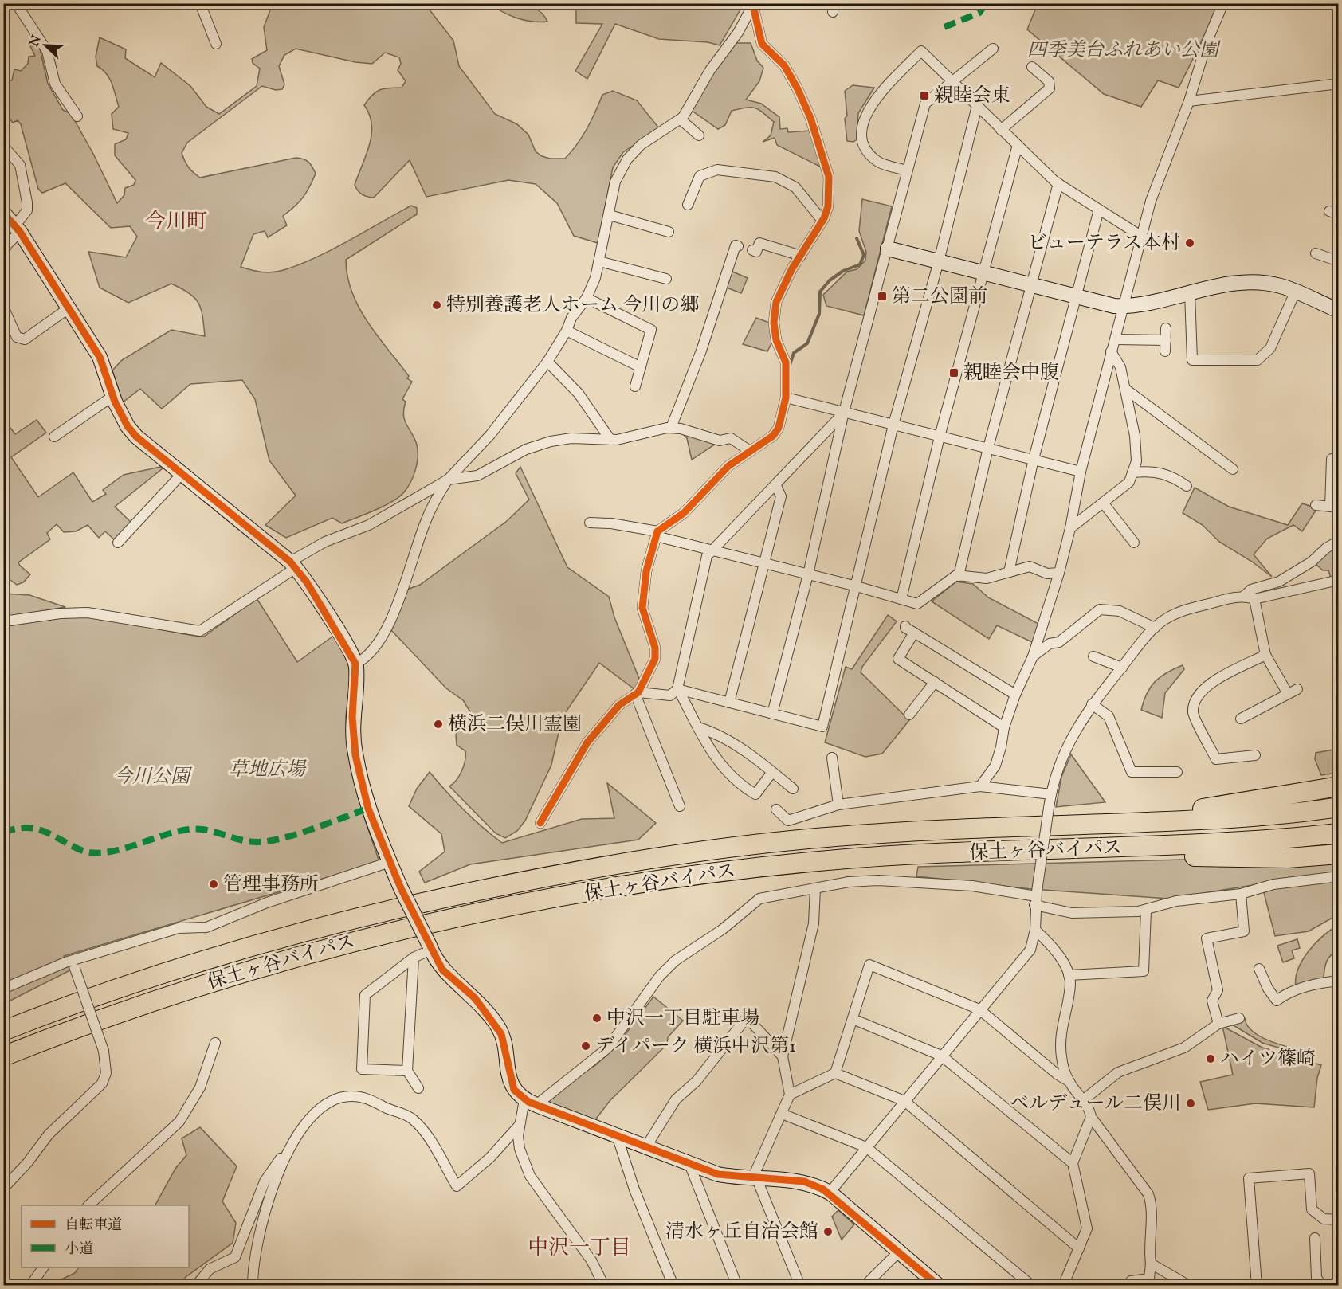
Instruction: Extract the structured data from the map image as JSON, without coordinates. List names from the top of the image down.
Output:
{
  "streets": {
    "highway": ["保土ヶ谷バイパス"]
  },
  "districts": ["今川町", "中沢一丁目"],
  "parks": ["四季美台ふれあい公園", "草地広場", "今川公園"],
  "places": {
    "transit": ["親睦会東", "第二公園前", "親睦会中腹"],
    "other": [
      "ビューテラス本村",
      "特別養護老人ホーム 今川の郷",
      "横浜二俣川霊園",
      "管理事務所",
      "中沢一丁目駐車場",
      "デイパーク 横浜中沢第1",
      "ハイツ篠崎",
      "ベルデュール二俣川",
      "清水ヶ丘自治会館"
    ]
  },
  "legend": ["自転車道", "小道"],
  "north": "top left"
}
